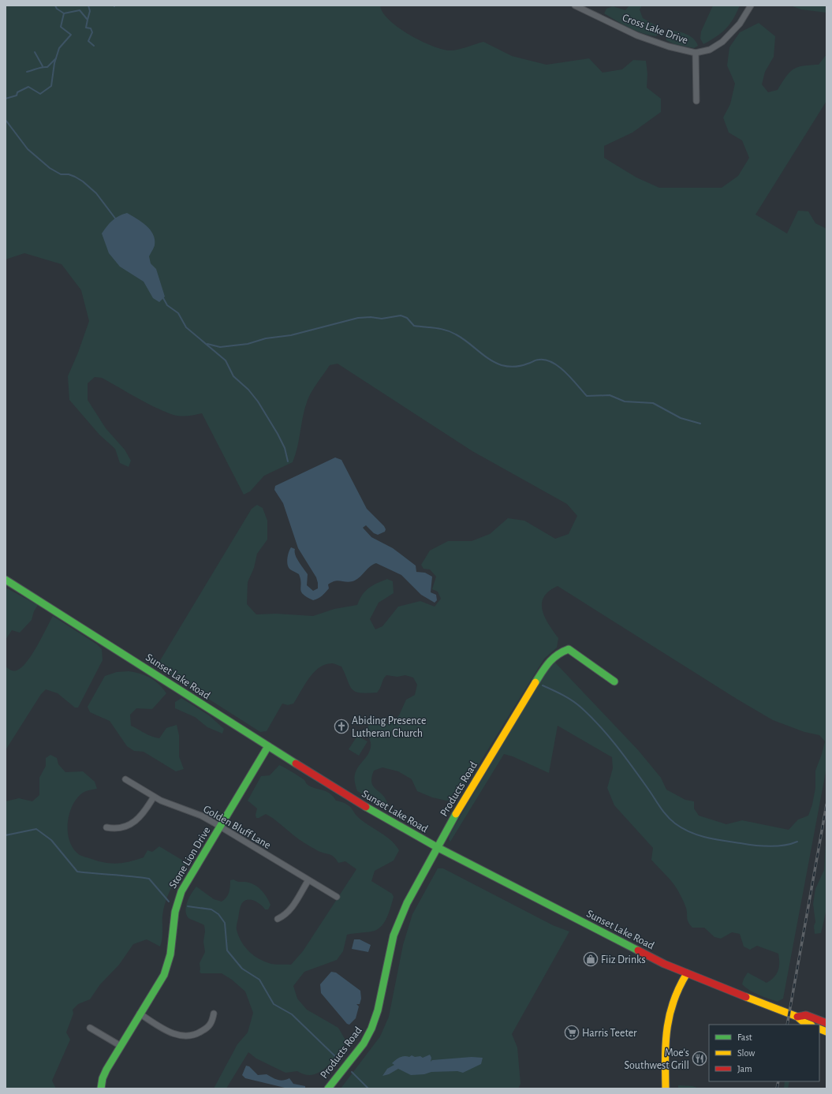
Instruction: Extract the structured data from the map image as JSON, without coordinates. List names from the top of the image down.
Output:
{
  "streets": {
    "main road": ["Sunset Lake Road", "Products Road", "Stone Lion Drive"],
    "street": ["Cross Lake Drive", "Golden Bluff Lane"]
  },
  "crossings": [
    ["Sunset Lake Road", "Products Road"],
    ["Sunset Lake Road", "Stone Lion Drive"],
    ["Golden Bluff Lane", "Stone Lion Drive"]
  ],
  "places": {
    "church": ["Abiding Presence Lutheran Church"],
    "shop": ["Fiiz Drinks"],
    "supermarket": ["Harris Teeter"],
    "restaurant": ["Moe's Southwest Grill"]
  },
  "legend": ["Fast", "Slow", "Jam"]
}
